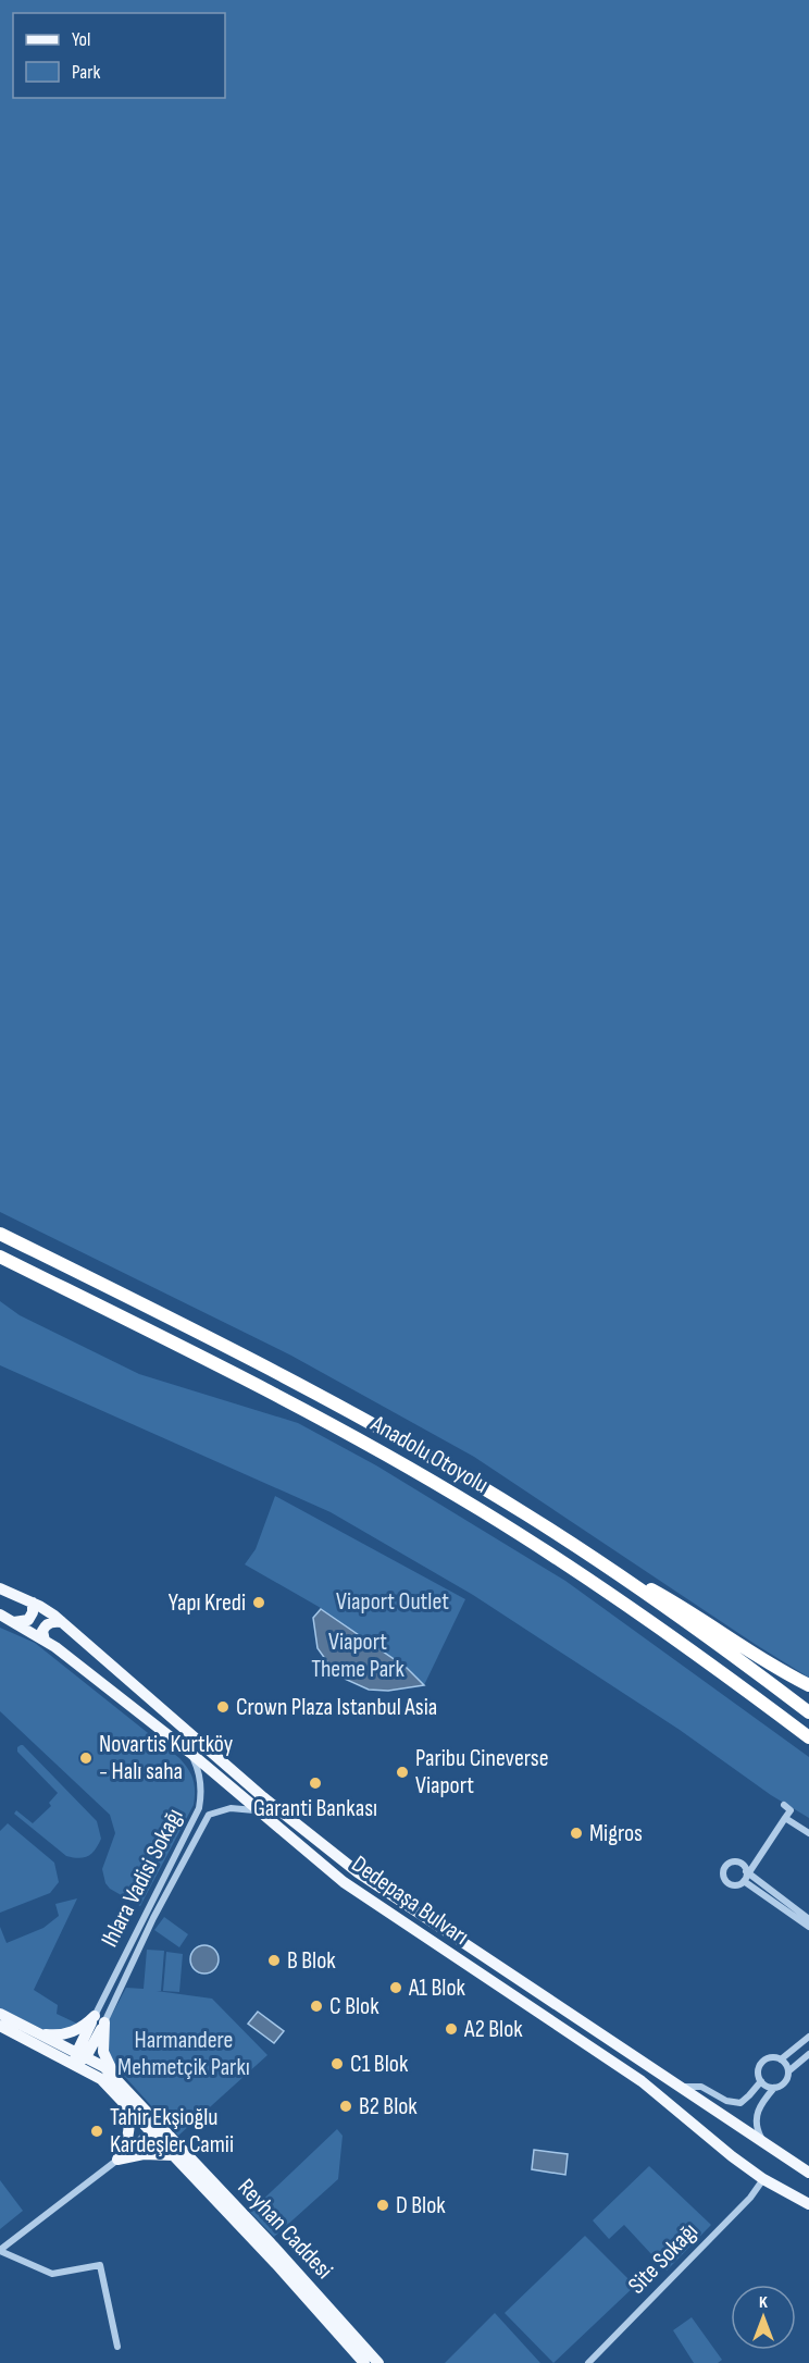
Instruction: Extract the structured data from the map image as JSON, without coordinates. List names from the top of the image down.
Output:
{
  "streets": {
    "highway": ["Anadolu Otoyolu"],
    "main road": ["Dedepaşa Bulvarı", "Reyhan Caddesi"],
    "street": ["Ihlara Vadisi Sokağı", "Site Sokağı"]
  },
  "crossings": [
    ["Ihlara Vadisi Sokağı", "Dedepaşa Bulvarı"],
    ["Dedepaşa Bulvarı", "Site Sokağı"]
  ],
  "parks": ["Viaport Outlet", "Viaport Theme Park", "Harmandere Mehmetçik Parkı"],
  "places": [
    "Yapı Kredi",
    "Crown Plaza Istanbul Asia",
    "Novartis Kurtköy - Halı saha",
    "Paribu Cineverse Viaport",
    "Garanti Bankası",
    "Migros",
    "B Blok",
    "A1 Blok",
    "C Blok",
    "A2 Blok",
    "C1 Blok",
    "B2 Blok",
    "Tahir Ekşioğlu Kardeşler Camii",
    "D Blok"
  ],
  "legend": ["Yol", "Park"],
  "north": "top"
}
